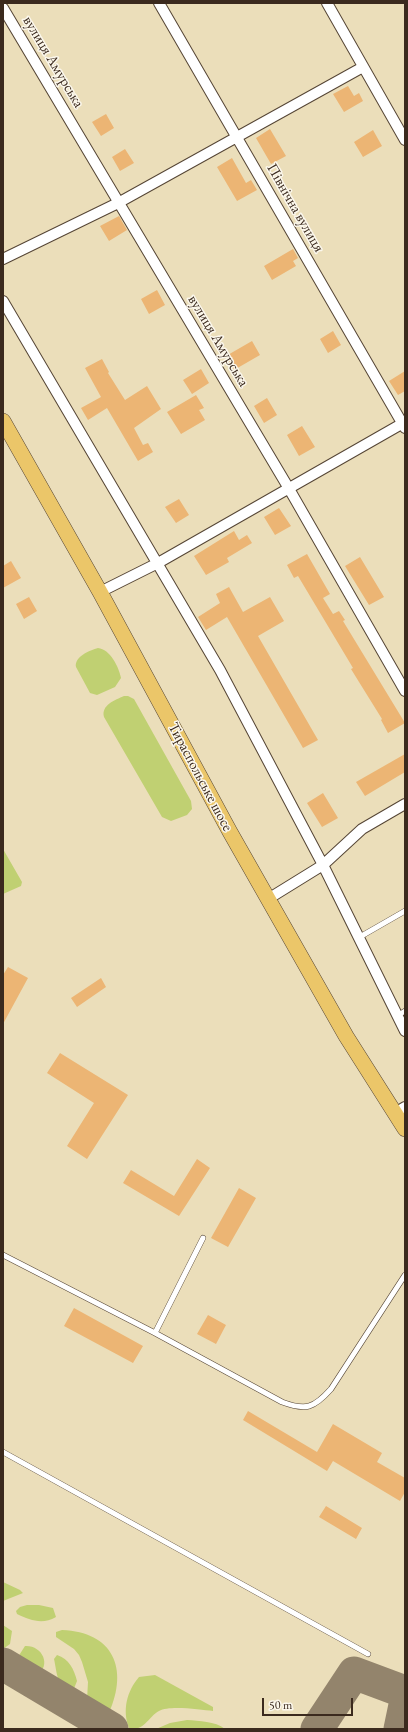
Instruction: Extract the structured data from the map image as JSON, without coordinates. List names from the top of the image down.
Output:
{
  "streets": {
    "main road": ["Тираспольське шосе"],
    "street": ["вулиця Амурська", "Північна вулиця"]
  },
  "scale_bar": "50 m"
}
